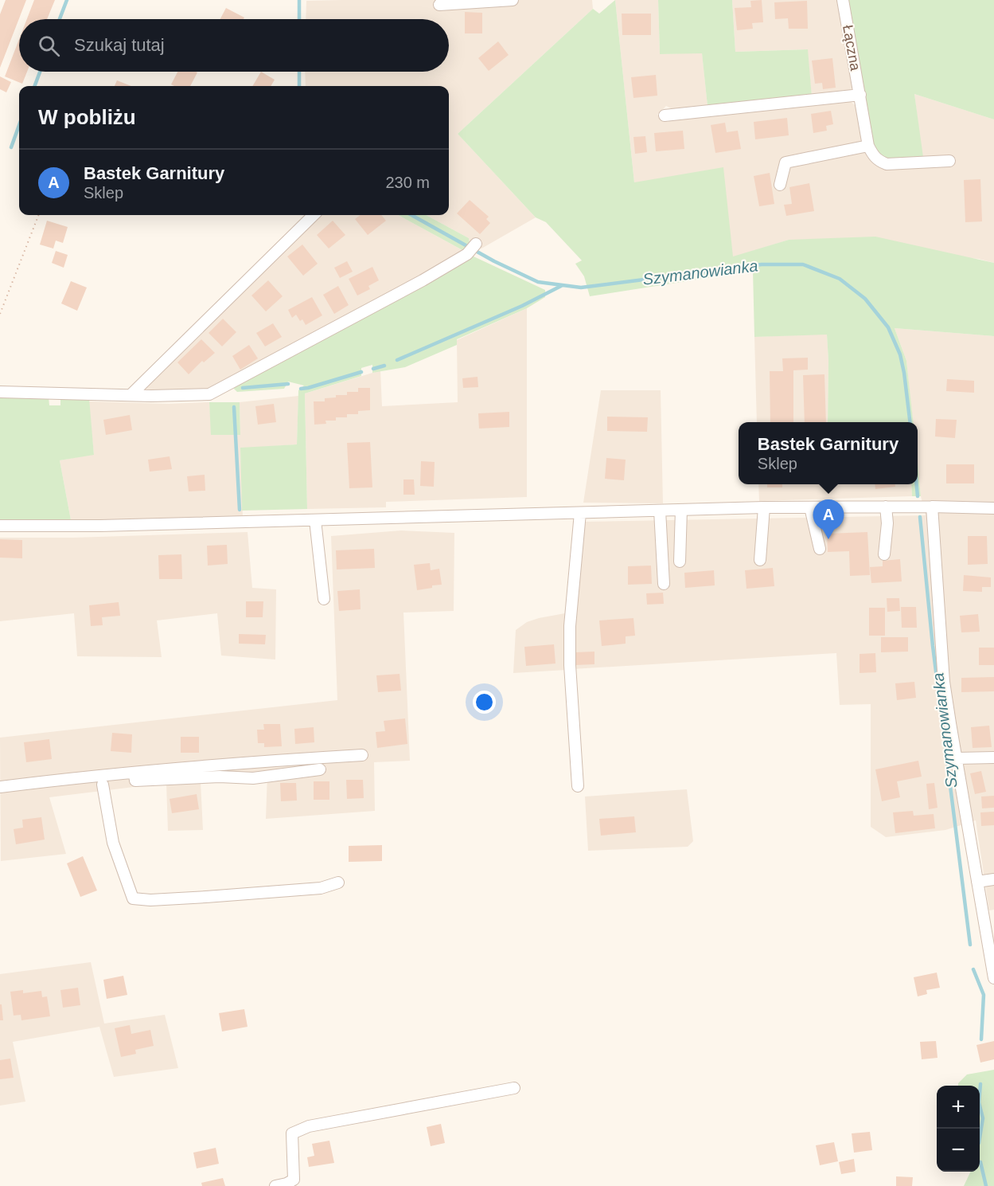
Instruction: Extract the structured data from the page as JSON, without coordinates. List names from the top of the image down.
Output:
{
  "streets": {
    "street": ["Łączna"]
  },
  "water": ["Szymanowianka"],
  "page": {
    "search": "Szukaj tutaj",
    "heading": "W pobliżu",
    "list": [
      {
        "mark": "A",
        "name": "Bastek Garnitury",
        "note": "Sklep",
        "value": "230 m"
      }
    ],
    "popup": ["Bastek Garnitury", "Sklep"],
    "pins": "A",
    "map_buttons": ["+", "−"]
  }
}
